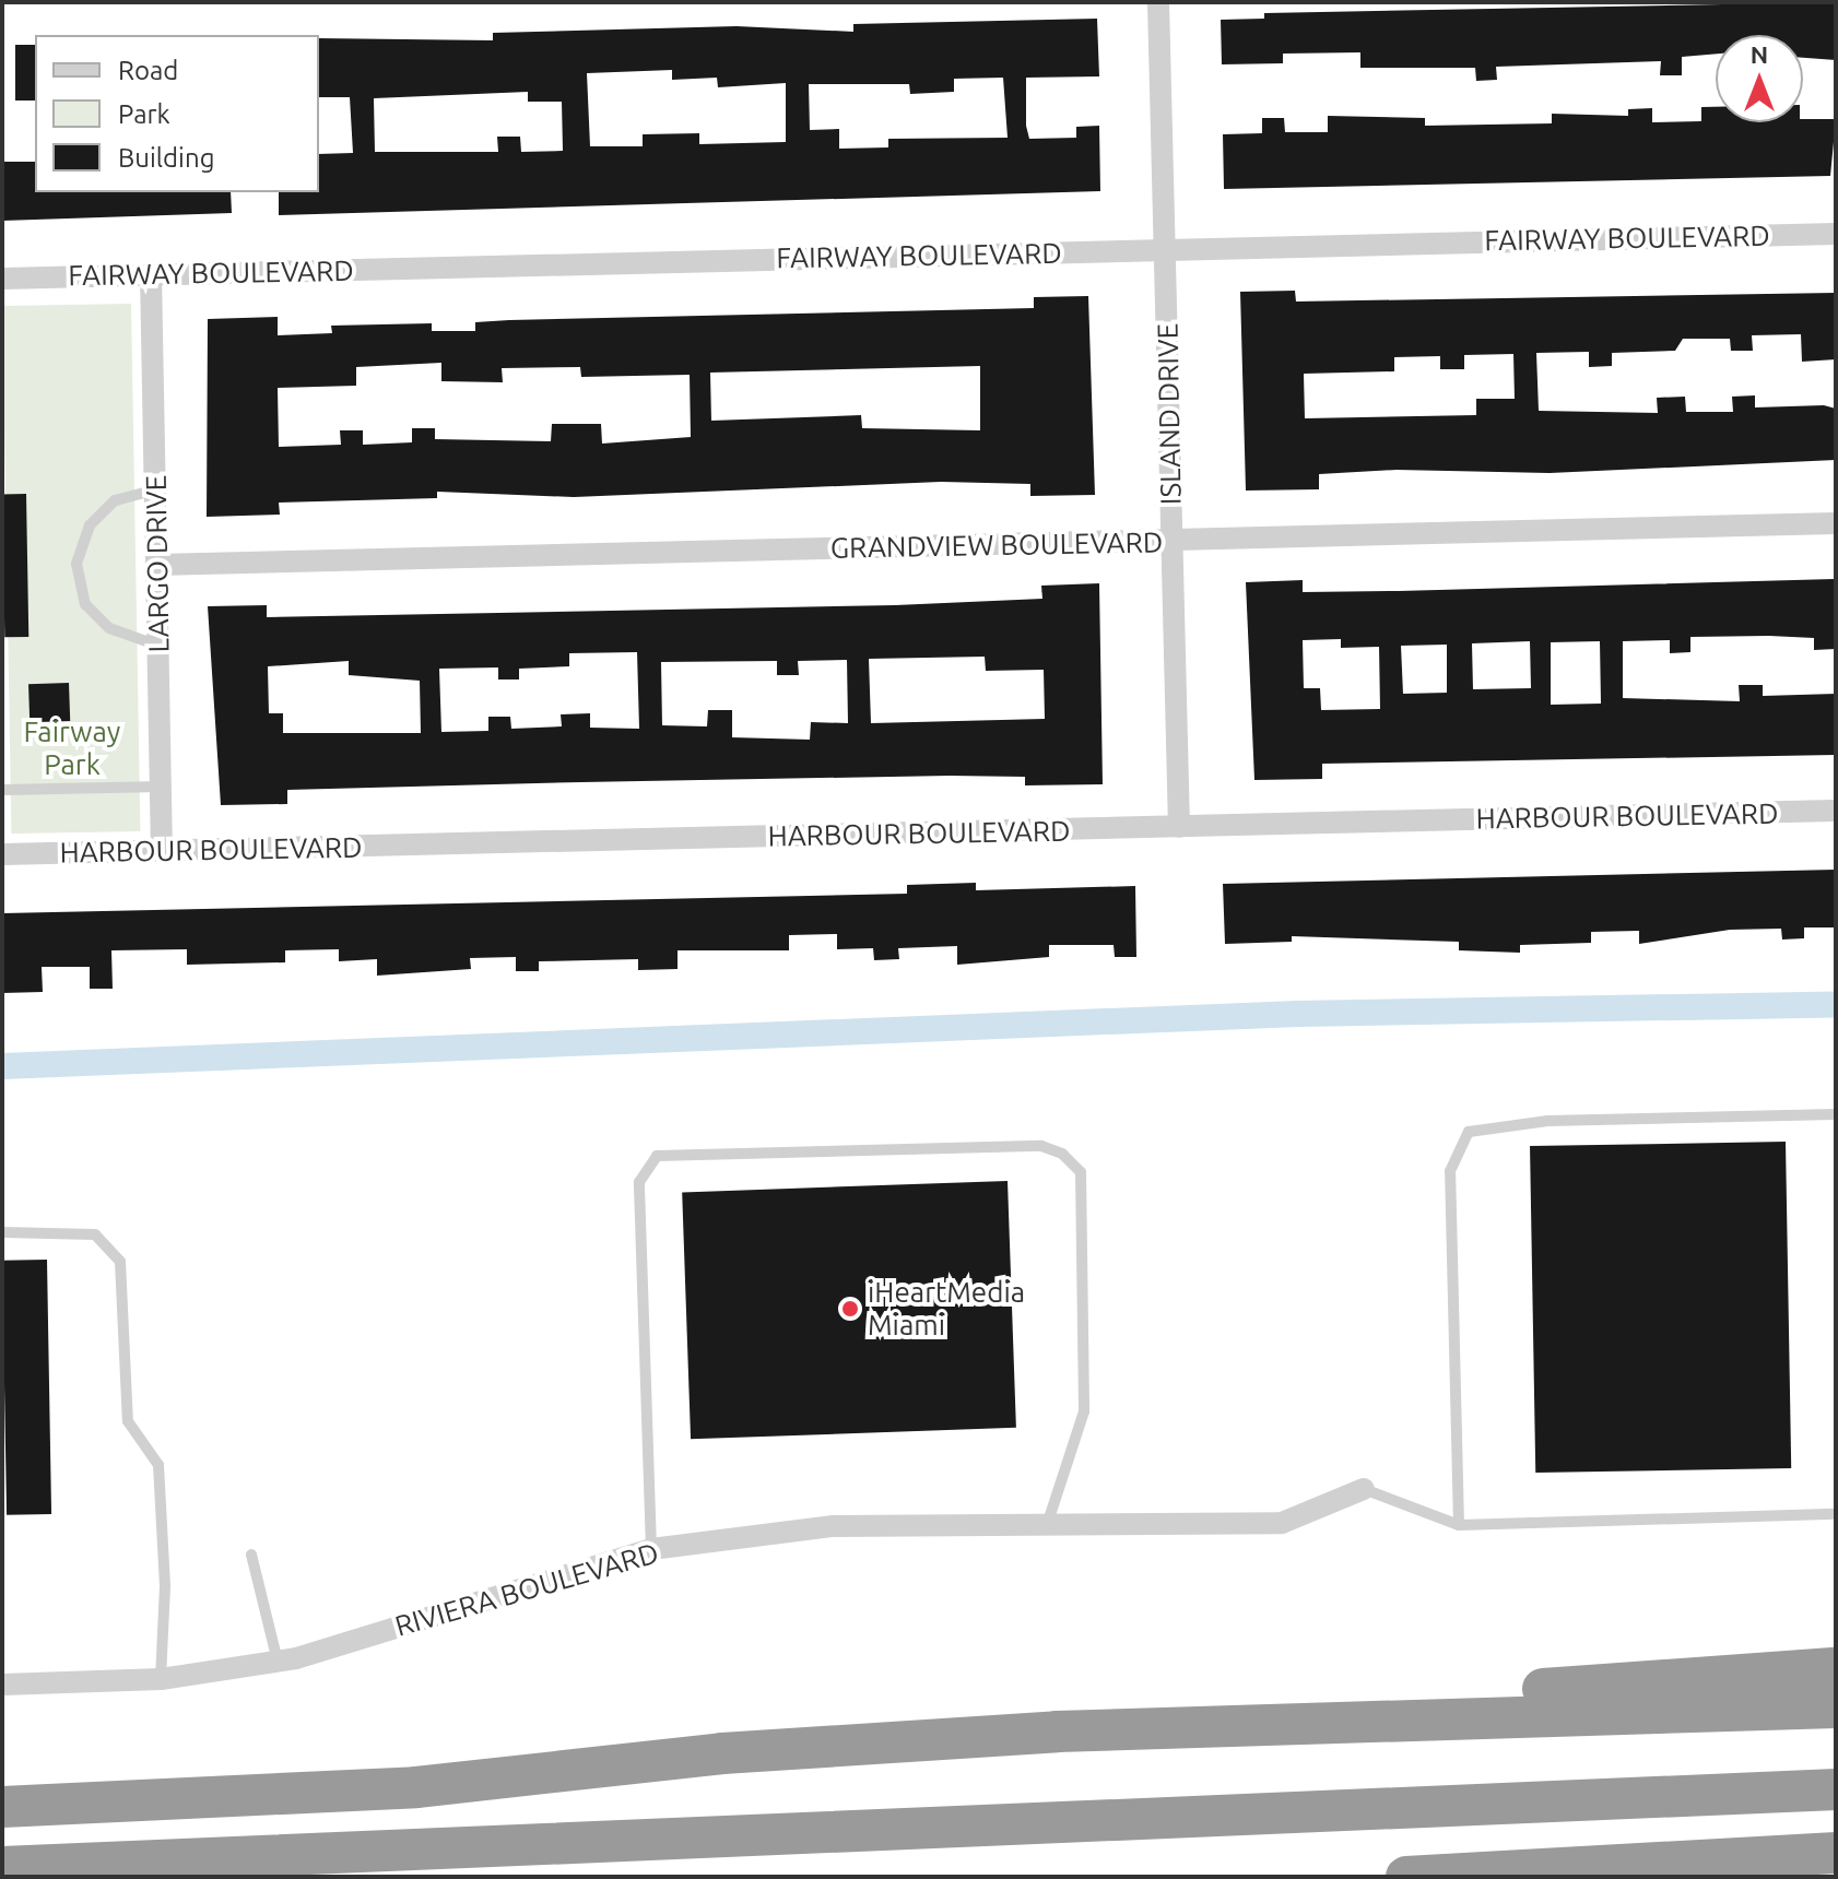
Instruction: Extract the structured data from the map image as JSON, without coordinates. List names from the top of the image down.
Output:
{
  "streets": {
    "street": [
      "FAIRWAY BOULEVARD",
      "ISLAND DRIVE",
      "GRANDVIEW BOULEVARD",
      "LARGO DRIVE",
      "HARBOUR BOULEVARD",
      "RIVIERA BOULEVARD"
    ]
  },
  "crossings": [
    ["FAIRWAY BOULEVARD", "ISLAND DRIVE"],
    ["FAIRWAY BOULEVARD", "LARGO DRIVE"],
    ["ISLAND DRIVE", "GRANDVIEW BOULEVARD"],
    ["ISLAND DRIVE", "HARBOUR BOULEVARD"],
    ["GRANDVIEW BOULEVARD", "LARGO DRIVE"],
    ["LARGO DRIVE", "HARBOUR BOULEVARD"]
  ],
  "parks": ["Fairway Park"],
  "places": ["iHeartMedia Miami"],
  "legend": ["Road", "Park", "Building"],
  "north": "top"
}
